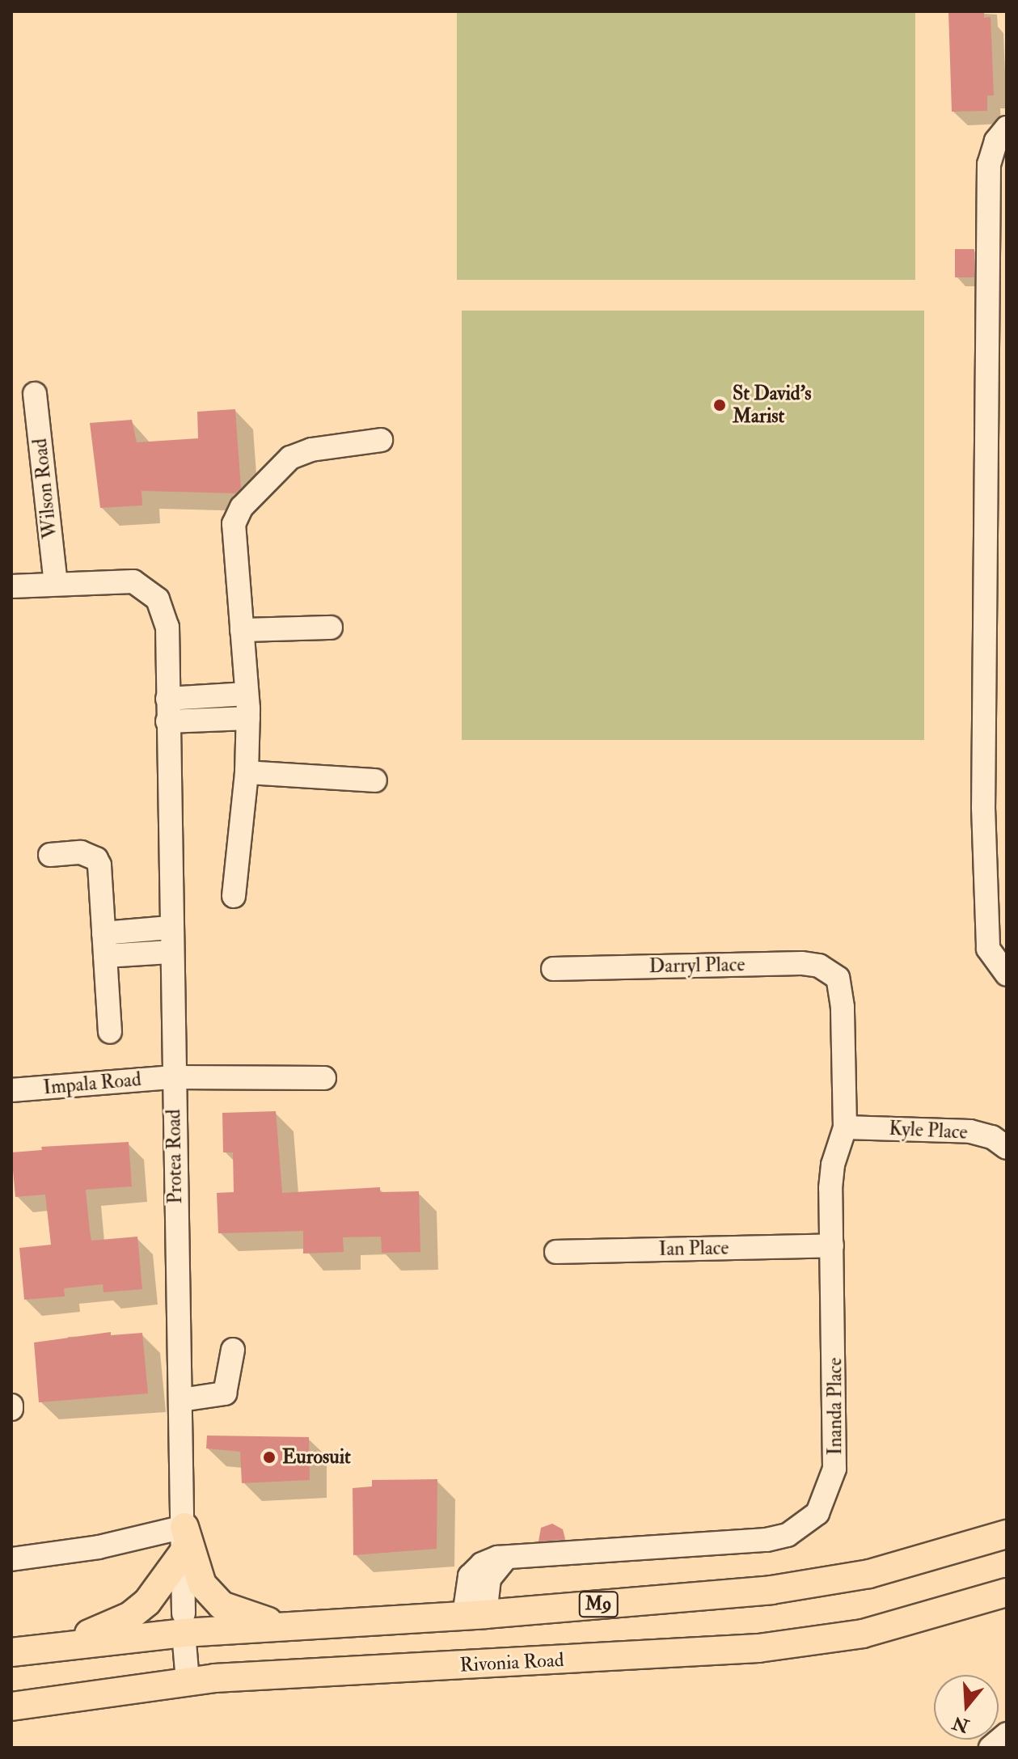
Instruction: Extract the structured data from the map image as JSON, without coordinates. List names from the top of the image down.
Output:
{
  "streets": {
    "main road": ["M9", "Rivonia Road"],
    "street": [
      "Wilson Road",
      "Darryl Place",
      "Impala Road",
      "Kyle Place",
      "Protea Road",
      "Ian Place",
      "Inanda Place"
    ]
  },
  "crossings": [
    ["Wilson Road", "Protea Road"],
    ["Darryl Place", "Inanda Place"],
    ["Impala Road", "Protea Road"],
    ["Kyle Place", "Inanda Place"],
    ["Protea Road", "M9"],
    ["Protea Road", "Rivonia Road"],
    ["Ian Place", "Inanda Place"],
    ["Inanda Place", "M9"]
  ],
  "places": ["St David's Marist", "Eurosuit"],
  "north": "bottom"
}
